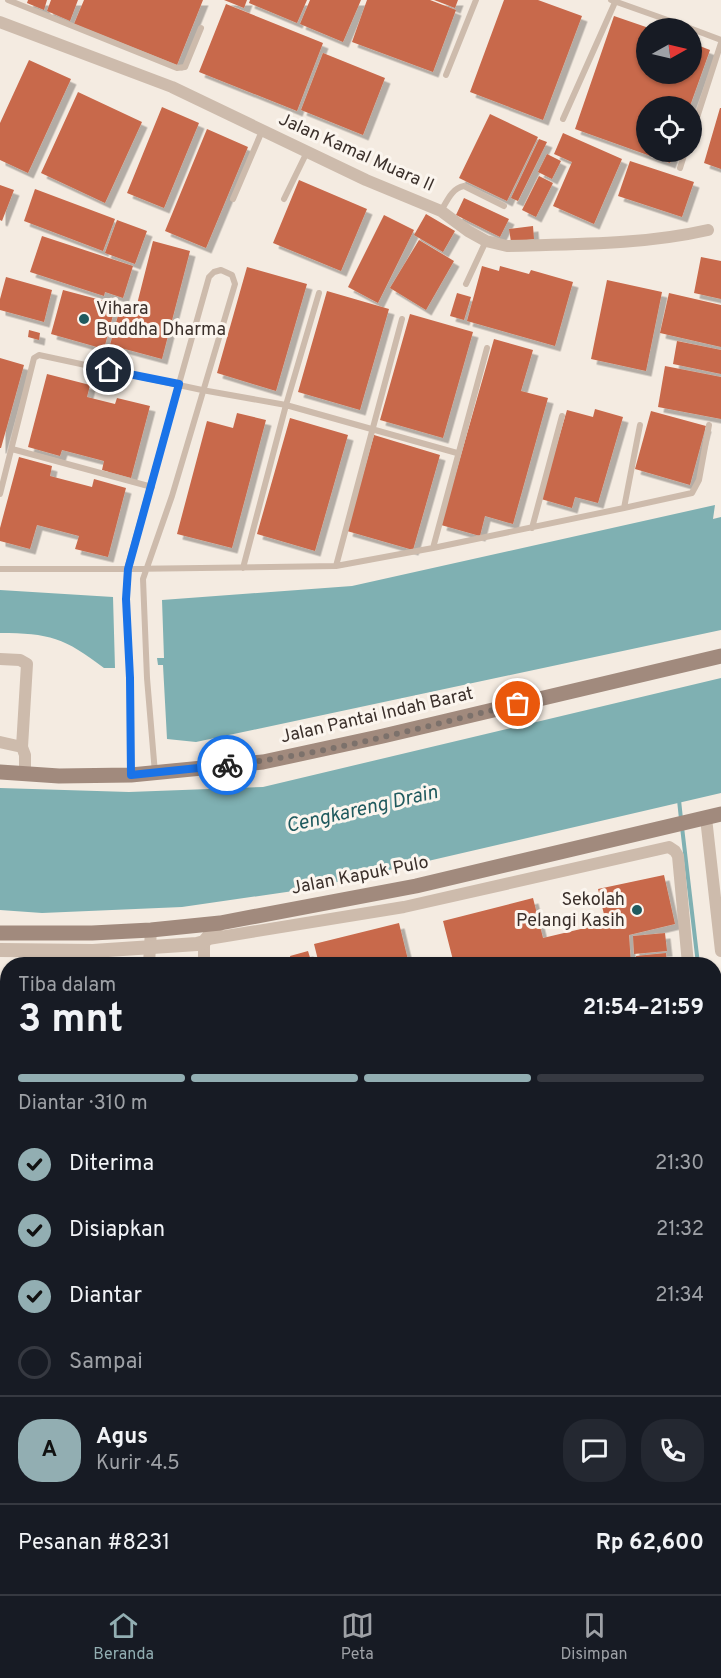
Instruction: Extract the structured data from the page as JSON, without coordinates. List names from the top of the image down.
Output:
{
  "streets": {
    "main road": ["Jalan Pantai Indah Barat", "Jalan Kapuk Pulo"],
    "street": ["Jalan Kamal Muara II"]
  },
  "water": ["Cengkareng Drain"],
  "places": ["Vihara Buddha Dharma", "Sekolah Pelangi Kasih"],
  "north": "right",
  "page": {
    "heading": ["3 mnt", "Tiba dalam", "21:54–21:59"],
    "panel": [
      "Agus",
      "Kurir · 4.5",
      "Pesanan #8231",
      "Rp 62,600"
    ],
    "bar": "Diantar · 310 m",
    "list": [
      ["Diterima", "21:30"],
      ["Disiapkan", "21:32"],
      ["Diantar", "21:34"],
      "Sampai"
    ],
    "round": "A",
    "tabs": ["Beranda", "Peta", "Disimpan"]
  }
}
